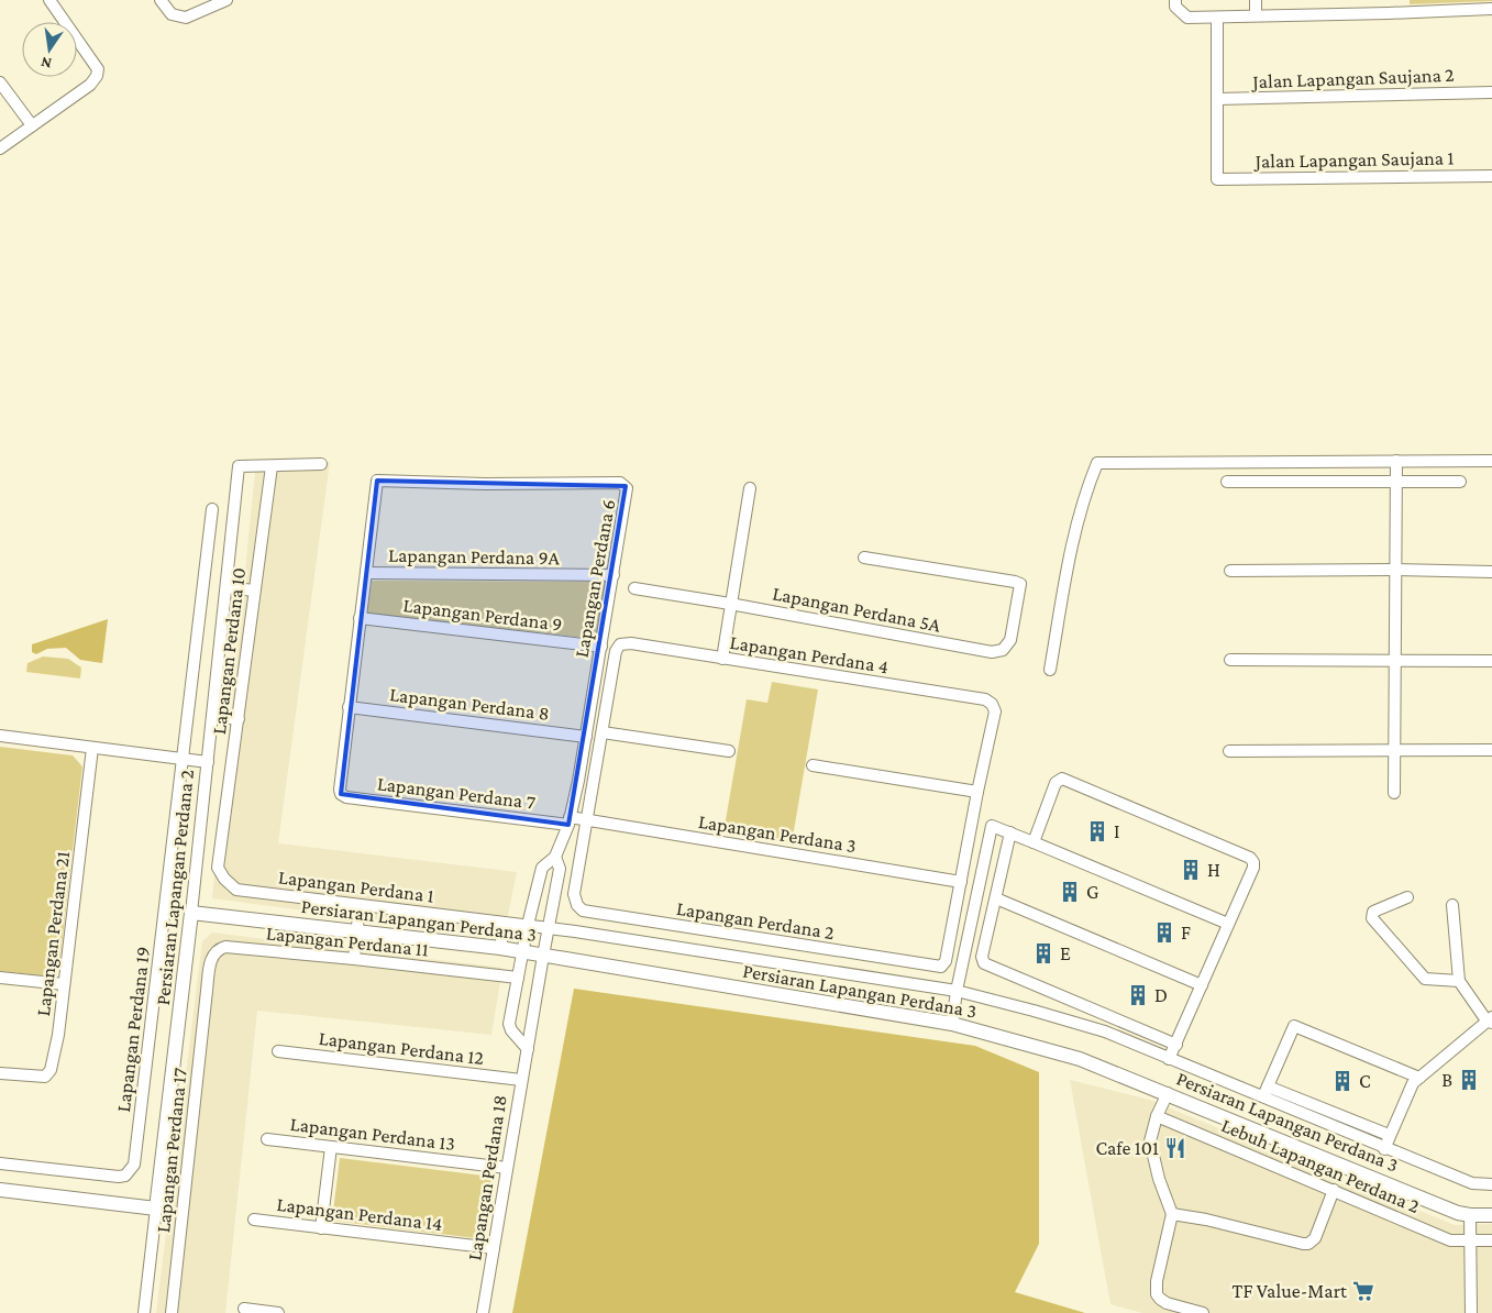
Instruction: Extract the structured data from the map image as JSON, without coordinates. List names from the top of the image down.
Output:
{
  "streets": {
    "street": [
      "Jalan Lapangan Saujana 2",
      "Jalan Lapangan Saujana 1",
      "Lapangan Perdana 9A",
      "Lapangan Perdana 6",
      "Lapangan Perdana 5A",
      "Lapangan Perdana 9",
      "Lapangan Perdana 10",
      "Lapangan Perdana 4",
      "Lapangan Perdana 8",
      "Lapangan Perdana 7",
      "Lapangan Perdana 3",
      "Lapangan Perdana 1",
      "Persiaran Lapangan Perdana 2",
      "Persiaran Lapangan Perdana 3",
      "Lapangan Perdana 2",
      "Lapangan Perdana 21",
      "Lapangan Perdana 11",
      "Lapangan Perdana 19",
      "Lapangan Perdana 12",
      "Lapangan Perdana 13",
      "Lapangan Perdana 17",
      "Lebuh Lapangan Perdana 2",
      "Lapangan Perdana 18",
      "Lapangan Perdana 14"
    ]
  },
  "crossings": [
    ["Jalan Lapangan Saujana 2", "Jalan Lapangan Saujana 1"],
    ["Lapangan Perdana 9A", "Lapangan Perdana 6"],
    ["Lapangan Perdana 6", "Lapangan Perdana 9"],
    ["Lapangan Perdana 6", "Lapangan Perdana 8"],
    ["Lapangan Perdana 6", "Lapangan Perdana 7"],
    ["Lapangan Perdana 6", "Lapangan Perdana 1"],
    ["Lapangan Perdana 6", "Persiaran Lapangan Perdana 3"],
    ["Lapangan Perdana 6", "Lapangan Perdana 18"],
    ["Lapangan Perdana 10", "Lapangan Perdana 1"],
    ["Lapangan Perdana 10", "Persiaran Lapangan Perdana 2"],
    ["Lapangan Perdana 8", "Lapangan Perdana 7"],
    ["Lapangan Perdana 7", "Lapangan Perdana 3"],
    ["Lapangan Perdana 7", "Lapangan Perdana 2"],
    ["Lapangan Perdana 3", "Lapangan Perdana 2"],
    ["Lapangan Perdana 1", "Persiaran Lapangan Perdana 3"],
    ["Persiaran Lapangan Perdana 2", "Persiaran Lapangan Perdana 3"],
    ["Persiaran Lapangan Perdana 3", "Lapangan Perdana 18"],
    ["Lapangan Perdana 11", "Lapangan Perdana 17"],
    ["Lapangan Perdana 12", "Lapangan Perdana 18"],
    ["Lapangan Perdana 13", "Lapangan Perdana 18"],
    ["Lapangan Perdana 18", "Lapangan Perdana 14"]
  ],
  "places": {
    "building": [
      "I",
      "H",
      "G",
      "F",
      "E",
      "D",
      "B",
      "C"
    ],
    "restaurant": ["Cafe 101"],
    "supermarket": ["TF Value-Mart"]
  },
  "north": "bottom"
}
